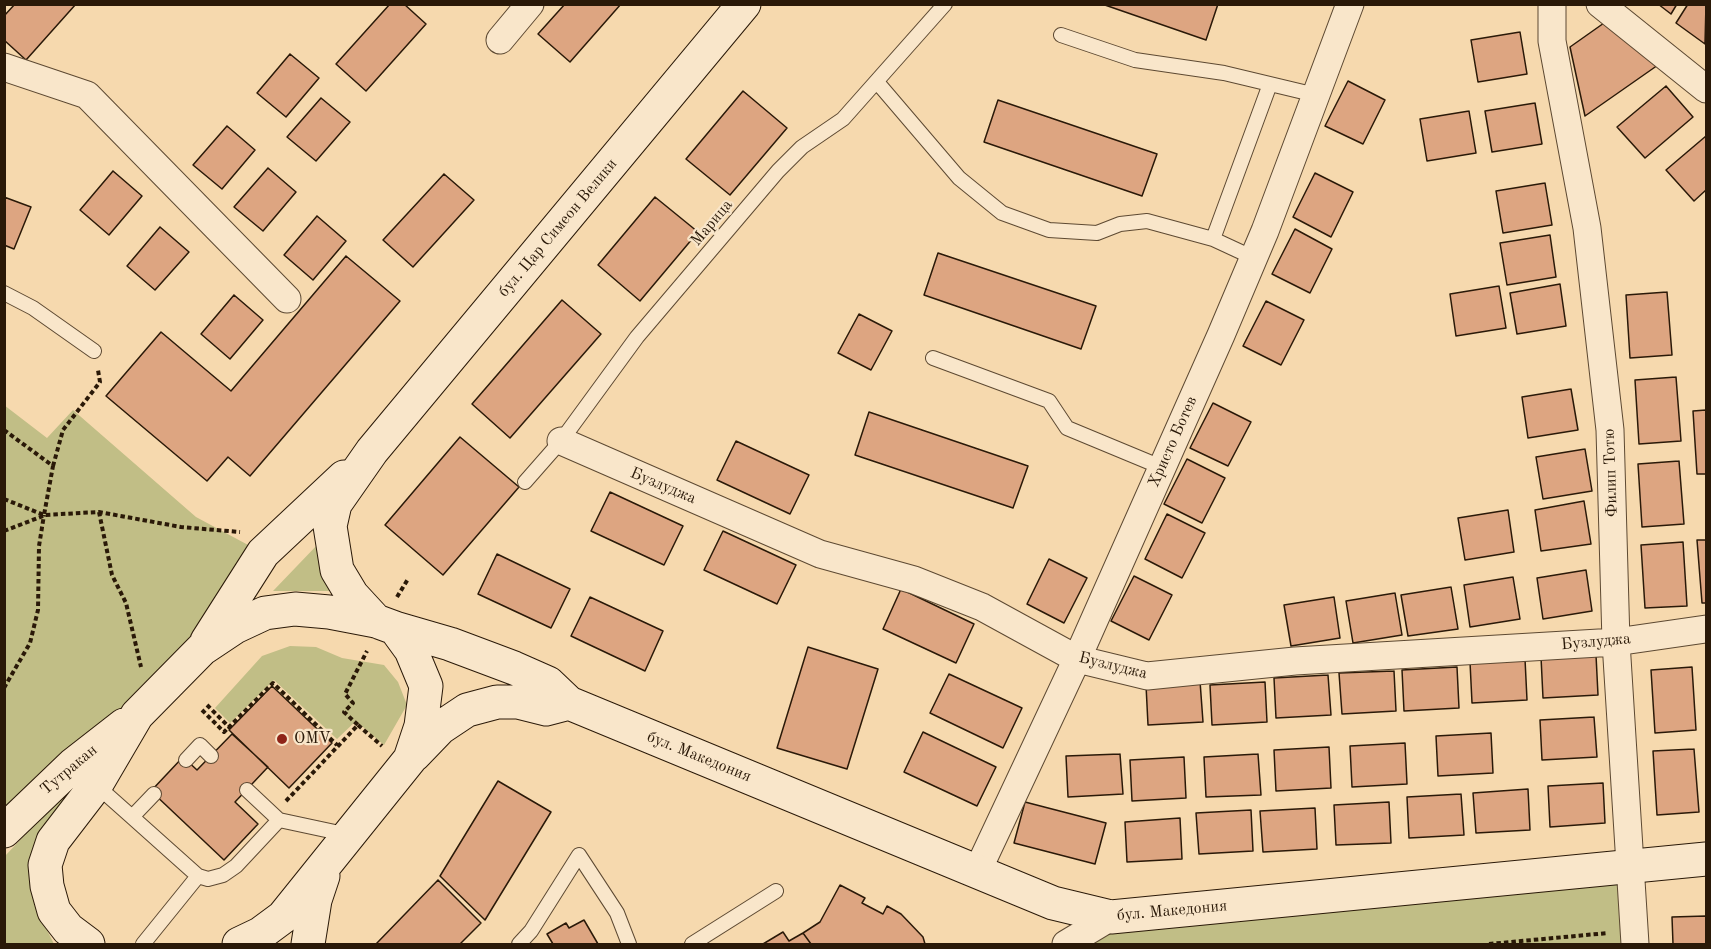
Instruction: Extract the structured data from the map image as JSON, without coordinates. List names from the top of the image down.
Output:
{
  "streets": {
    "street": [
      "бул. Цар Симеон Велики",
      "Христо Ботев",
      "Филип Тотю",
      "Бузлуджа",
      "бул. Македония",
      "Тутракан"
    ],
    "lane": ["Марица"]
  },
  "crossings": [
    ["Марица", "Бузлуджа"],
    ["бул. Цар Симеон Велики", "бул. Македония"],
    ["Христо Ботев", "Бузлуджа"],
    ["Христо Ботев", "бул. Македония"],
    ["Филип Тотю", "Бузлуджа"],
    ["Филип Тотю", "бул. Македония"]
  ],
  "places": ["OMV"]
}
